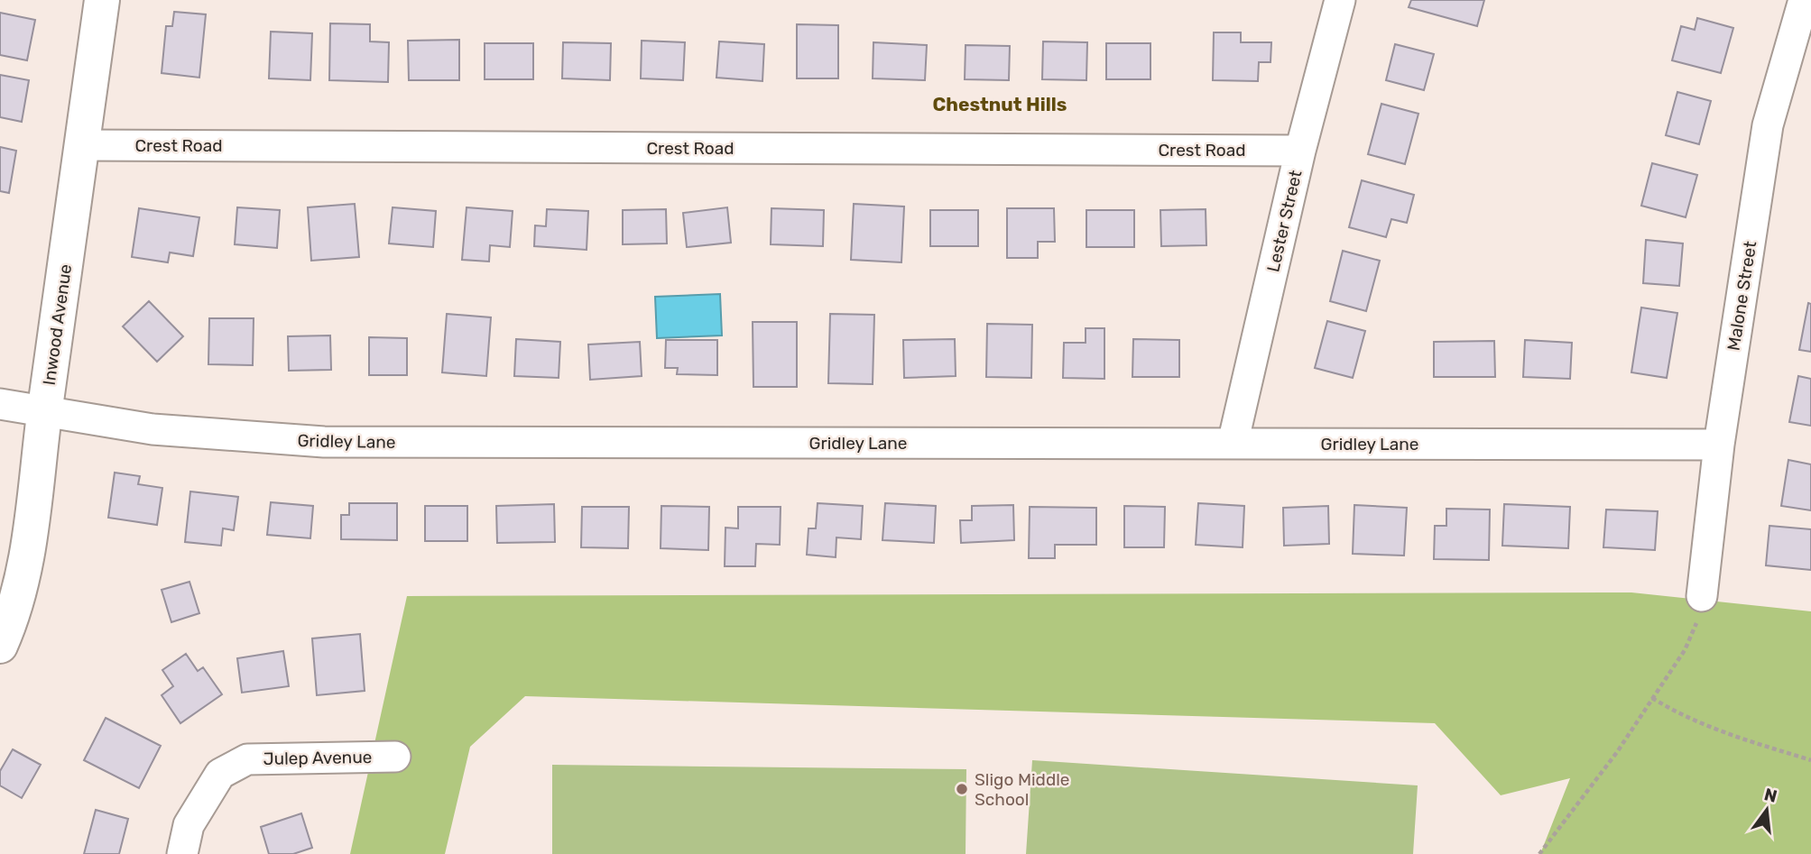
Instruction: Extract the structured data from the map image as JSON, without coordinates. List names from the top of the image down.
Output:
{
  "streets": {
    "street": [
      "Crest Road",
      "Lester Street",
      "Malone Street",
      "Inwood Avenue",
      "Gridley Lane",
      "Julep Avenue"
    ]
  },
  "crossings": [
    ["Crest Road", "Lester Street"],
    ["Crest Road", "Inwood Avenue"],
    ["Lester Street", "Gridley Lane"],
    ["Malone Street", "Gridley Lane"],
    ["Inwood Avenue", "Gridley Lane"]
  ],
  "districts": ["Chestnut Hills"],
  "places": ["Sligo Middle School"],
  "north": "top"
}
